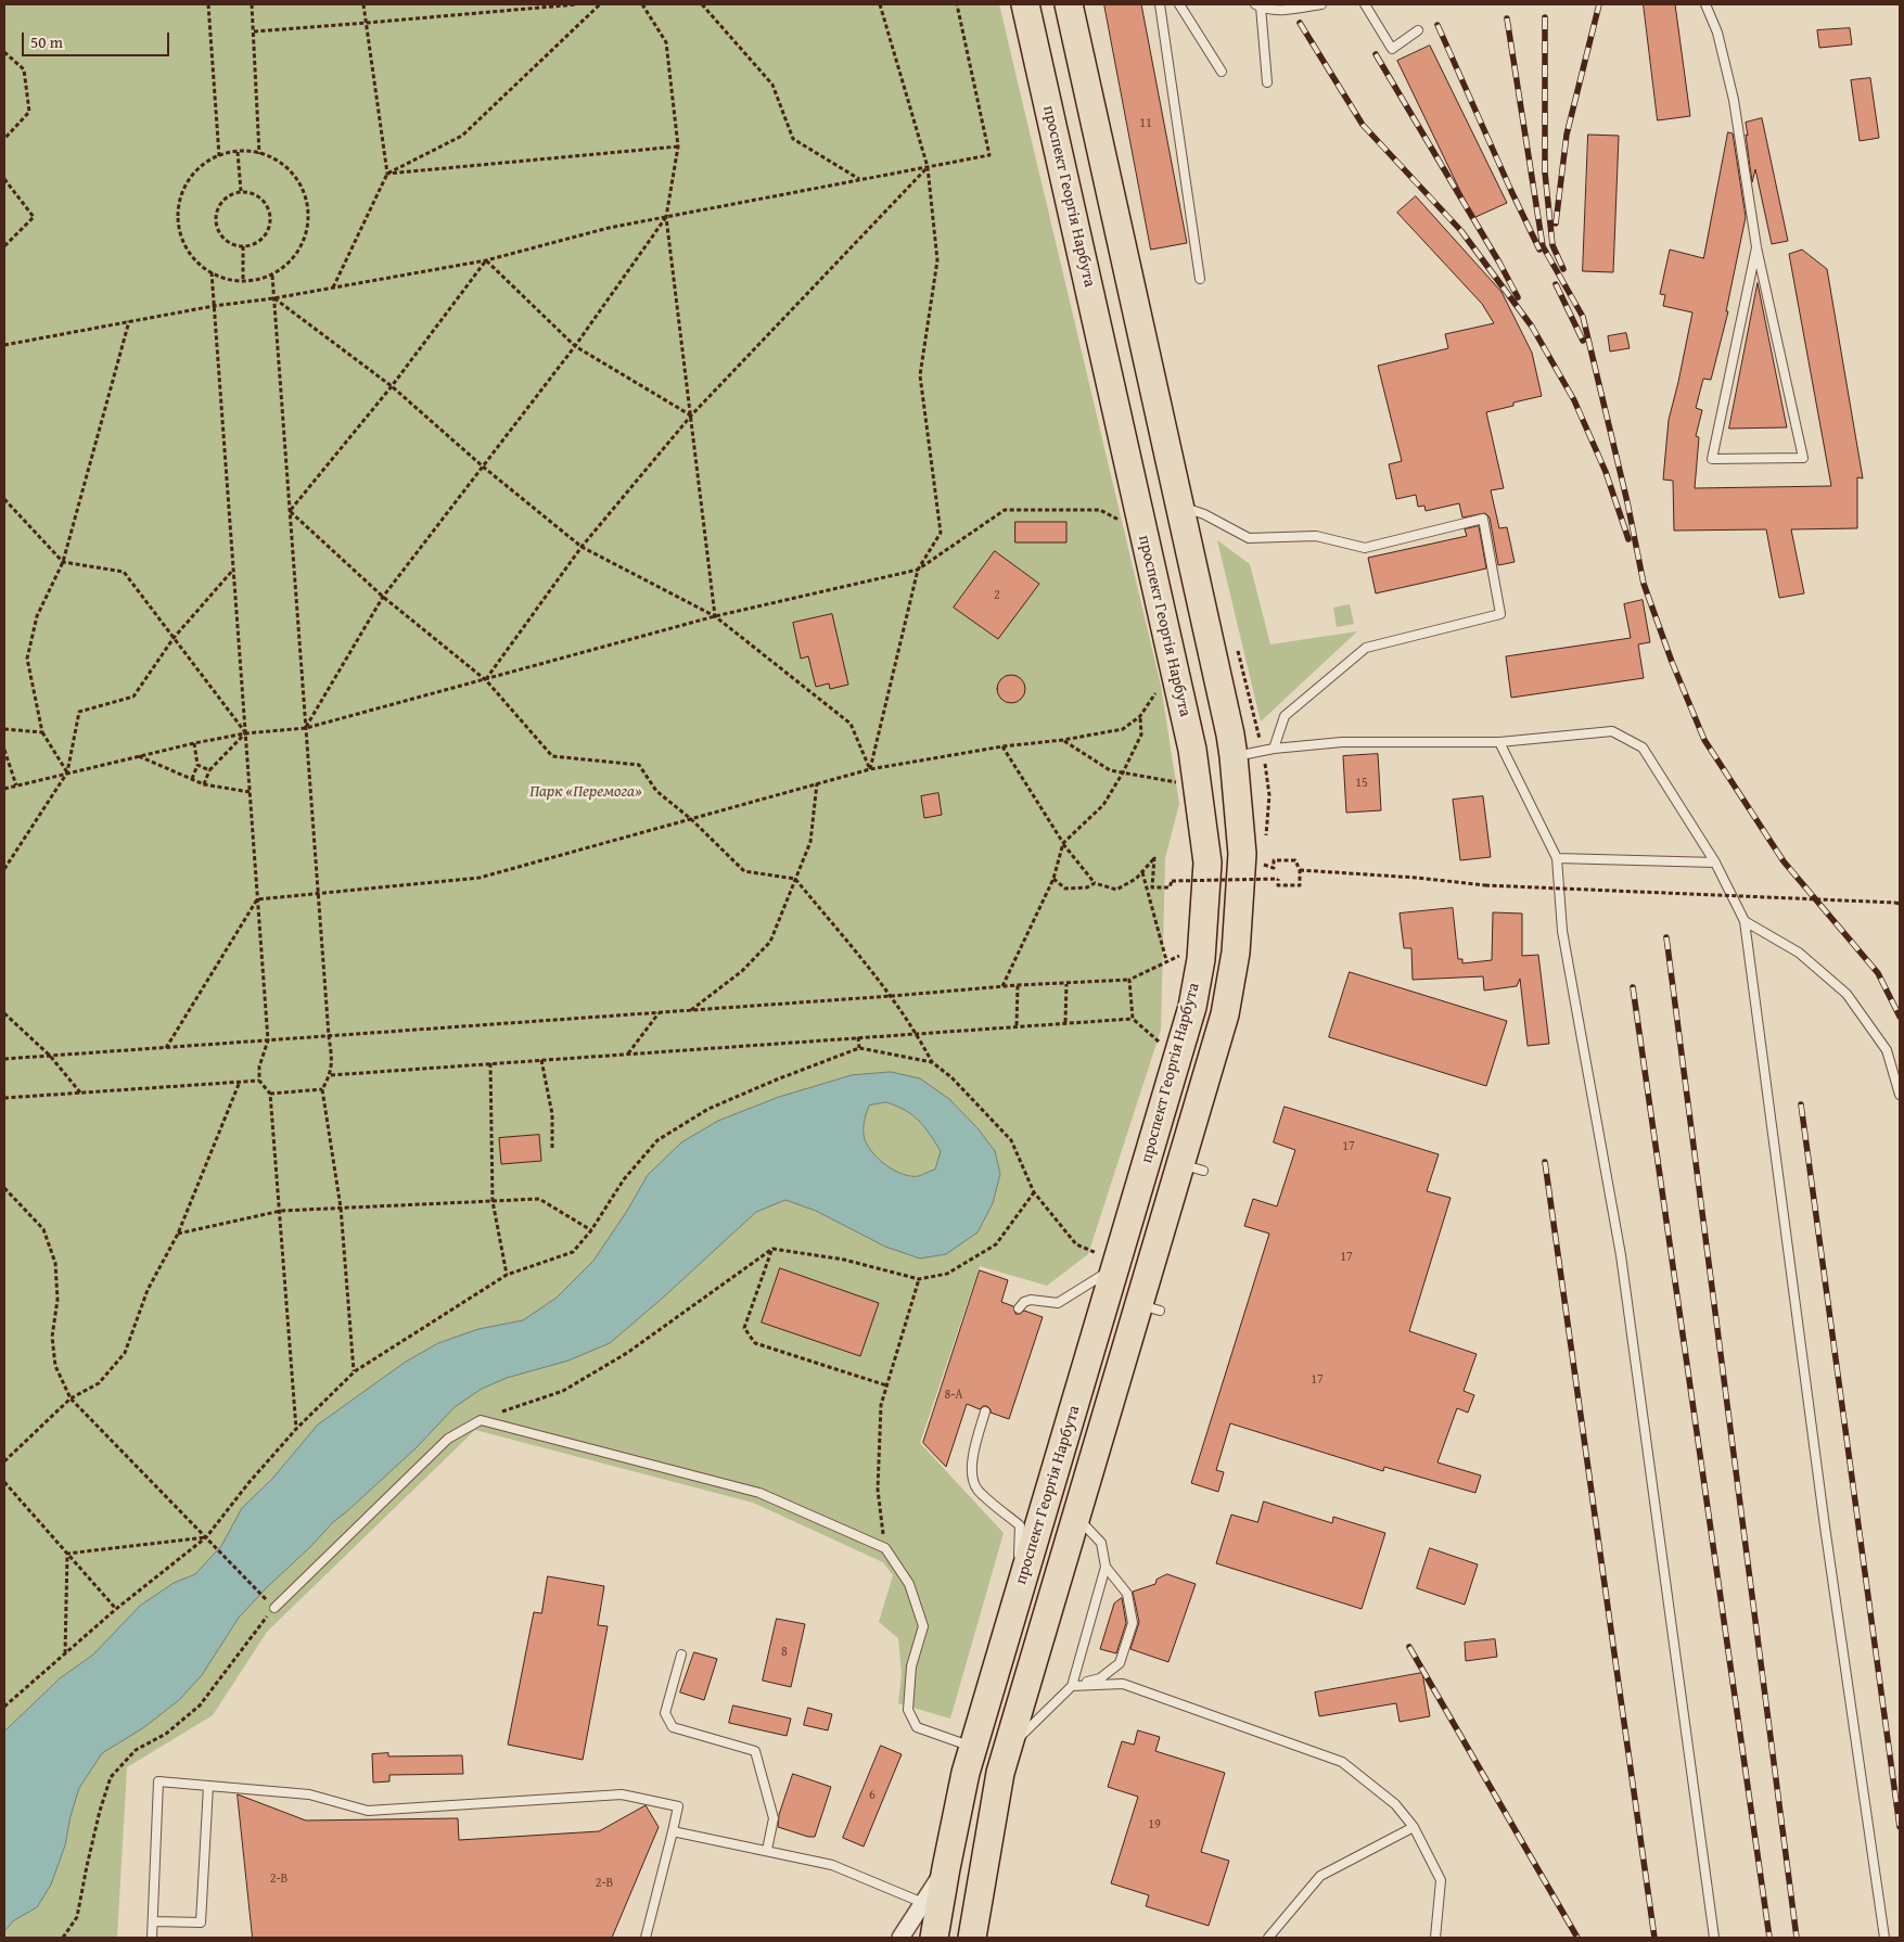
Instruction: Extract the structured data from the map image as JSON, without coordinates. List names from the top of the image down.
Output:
{
  "streets": {
    "main road": ["проспект Георгія Нарбута"]
  },
  "parks": ["Парк «Перемога»"],
  "house_numbers": [
    "11",
    "2",
    "15",
    "17",
    "17",
    "17",
    "8-А",
    "8",
    "6",
    "19",
    "2-В",
    "2-В"
  ],
  "scale_bar": "50 m"
}
